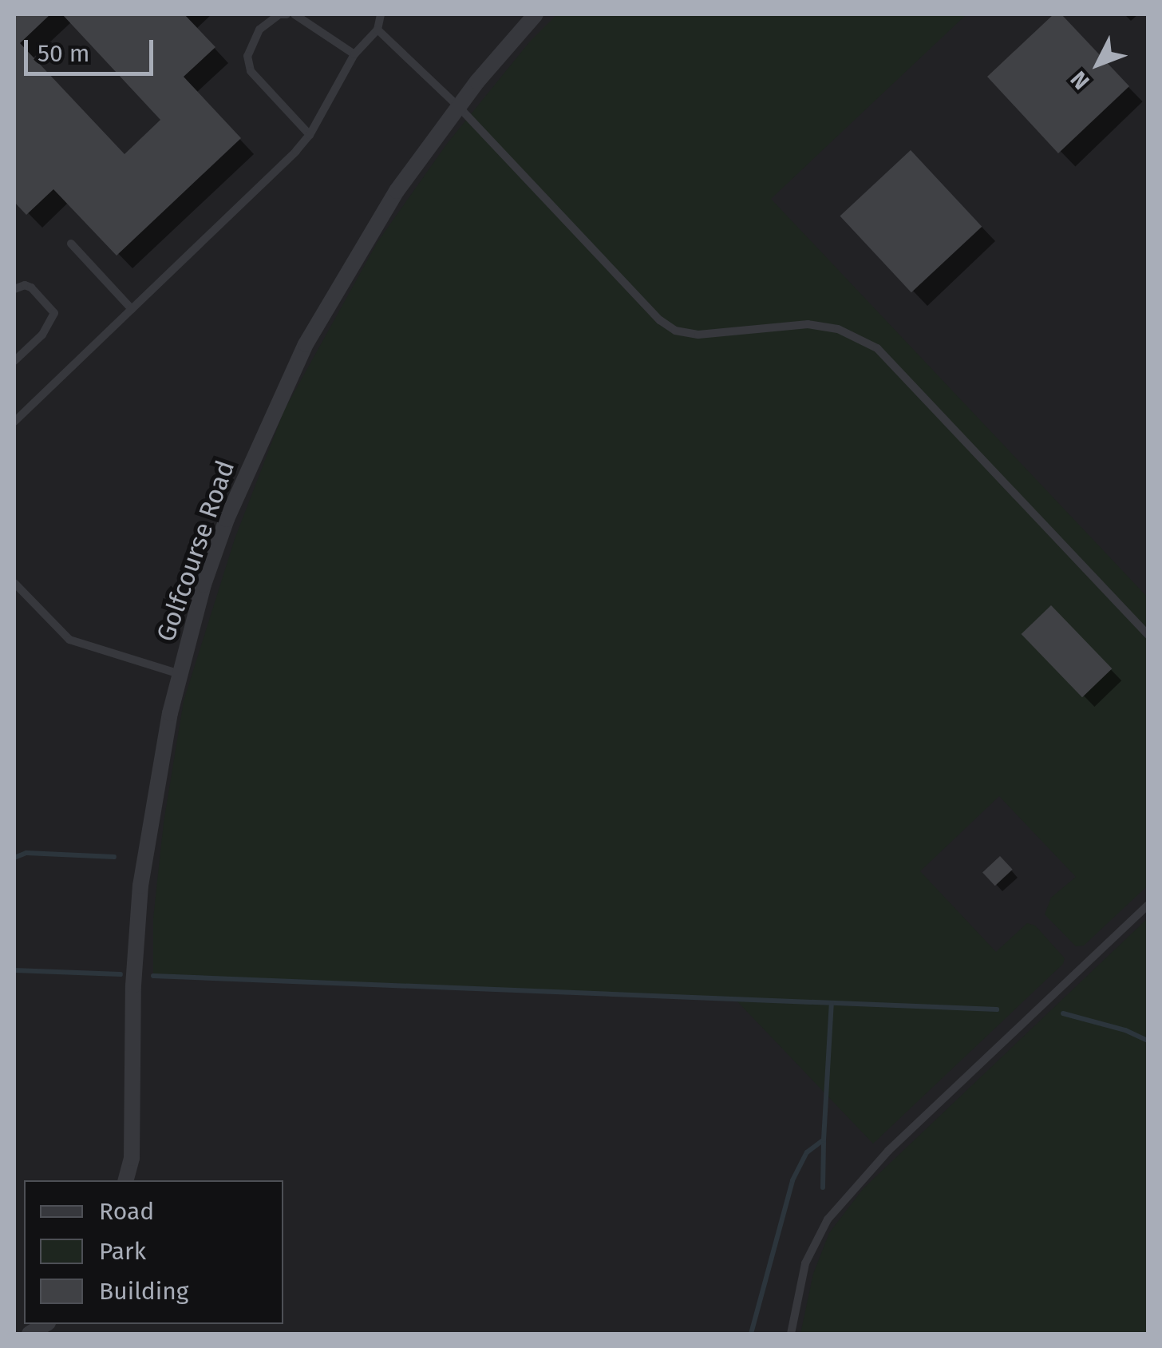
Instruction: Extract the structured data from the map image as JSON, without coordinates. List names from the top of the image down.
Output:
{
  "streets": {
    "street": ["Golfcourse Road"]
  },
  "legend": ["Road", "Park", "Building"],
  "scale_bar": "50 m",
  "north": "bottom left"
}
